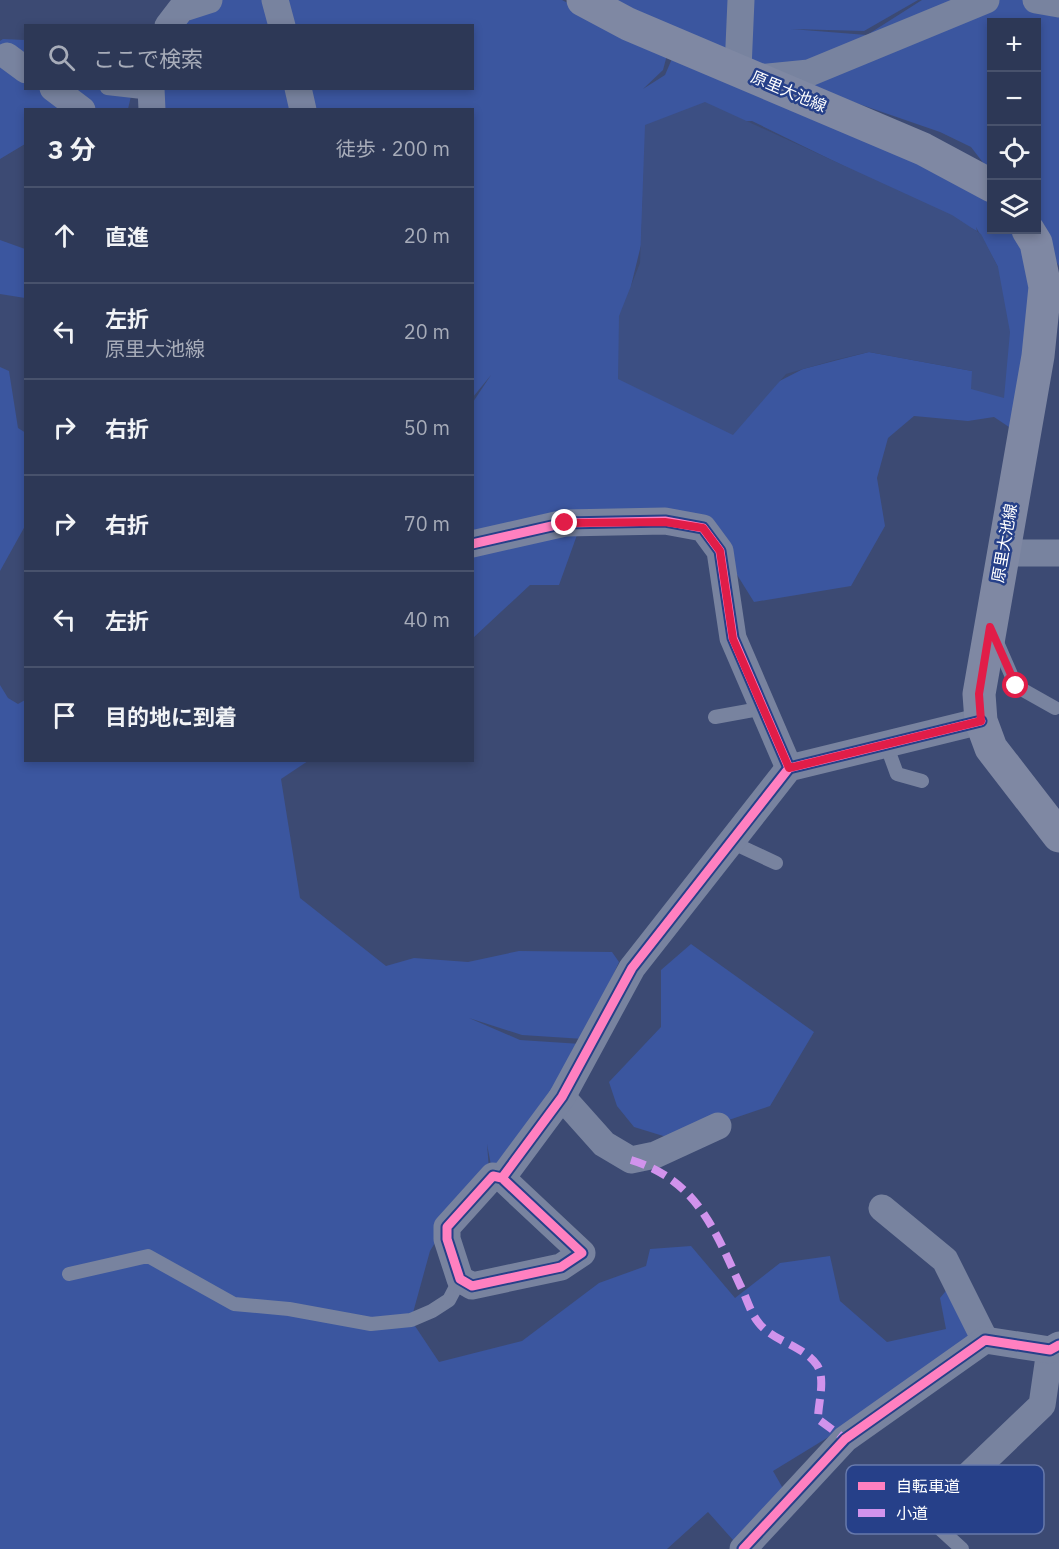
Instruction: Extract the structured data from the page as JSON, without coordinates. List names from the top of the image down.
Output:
{
  "streets": {
    "main road": ["原里大池線"]
  },
  "legend": ["自転車道", "小道"],
  "page": {
    "map_buttons": ["+", "−"],
    "search": "ここで検索",
    "heading": ["3 分", "徒歩 · 200 m"],
    "list": [
      ["直進", "20 m"],
      ["左折", "原里大池線", "20 m"],
      ["右折", "50 m"],
      ["右折", "70 m"],
      ["左折", "40 m"],
      "目的地に到着"
    ]
  }
}
